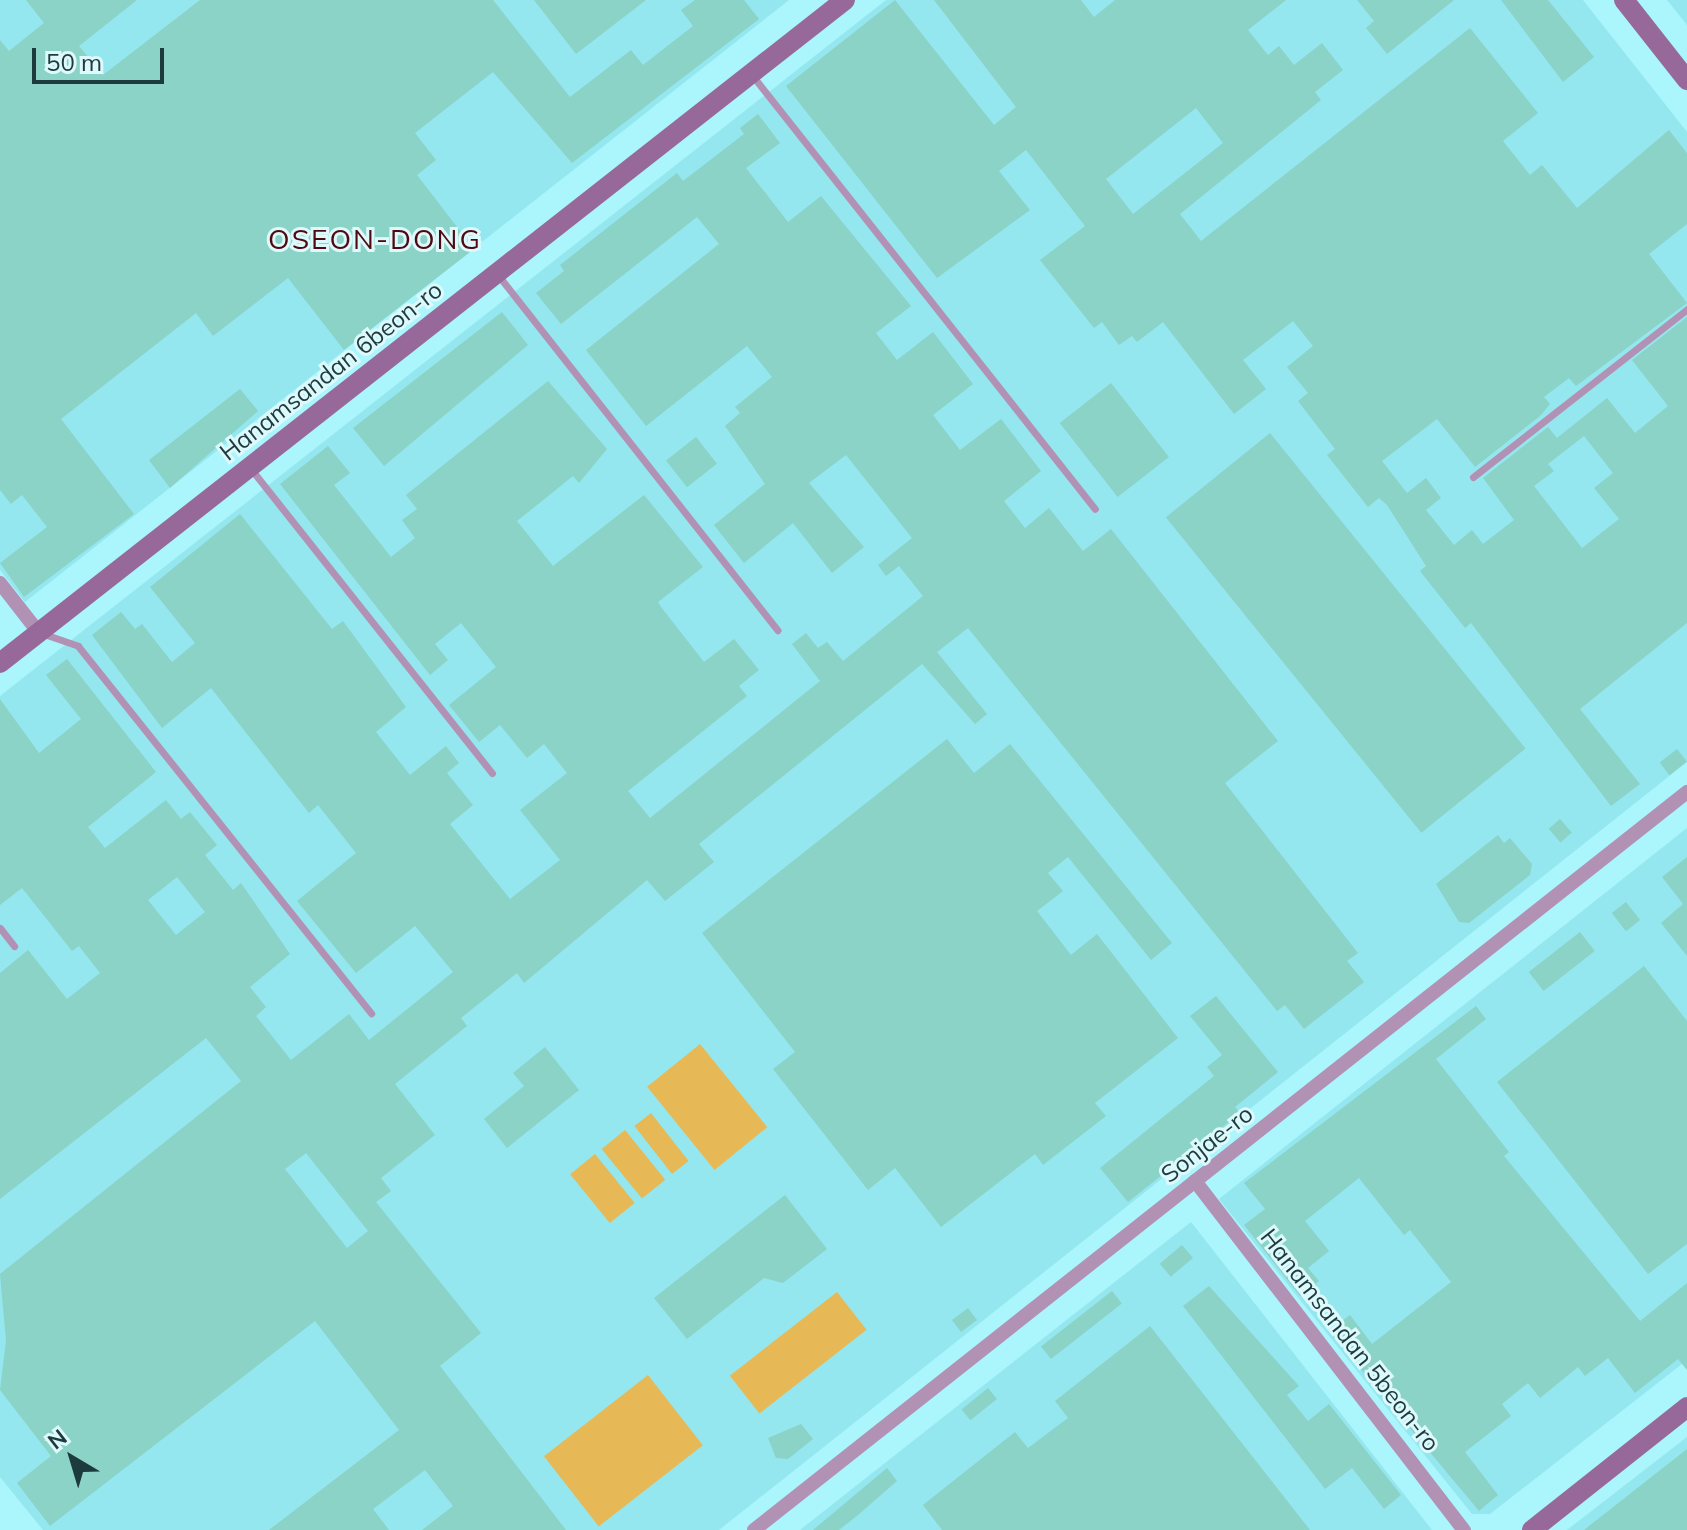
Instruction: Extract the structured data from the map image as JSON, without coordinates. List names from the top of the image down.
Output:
{
  "streets": {
    "street": ["Hanamsandan 6beon-ro", "Sonjae-ro", "Hanamsandan 5beon-ro"]
  },
  "crossings": [
    ["Sonjae-ro", "Hanamsandan 5beon-ro"]
  ],
  "districts": ["OSEON-DONG"],
  "scale_bar": "50 m",
  "north": "top left"
}
